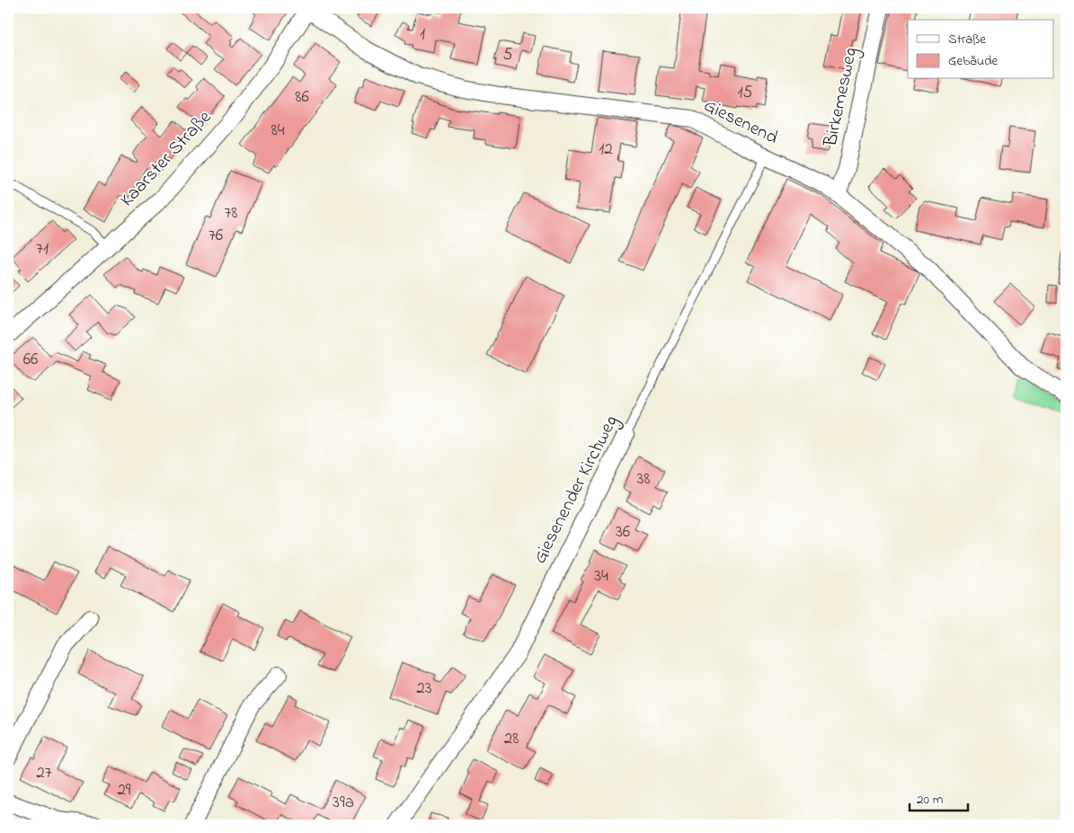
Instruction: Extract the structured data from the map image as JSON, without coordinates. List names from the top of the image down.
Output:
{
  "streets": {
    "street": [
      "Birkemesweg",
      "Giesenend",
      "Kaarster Straße",
      "Giesenender Kirchweg"
    ]
  },
  "crossings": [
    ["Birkemesweg", "Giesenend"],
    ["Giesenend", "Kaarster Straße"],
    ["Giesenend", "Giesenender Kirchweg"]
  ],
  "house_numbers": [
    "1",
    "5",
    "15",
    "86",
    "84",
    "12",
    "78",
    "76",
    "71",
    "66",
    "38",
    "36",
    "34",
    "23",
    "28",
    "27",
    "29",
    "39a"
  ],
  "legend": ["Straße", "Gebäude"],
  "scale_bar": "20 m"
}
